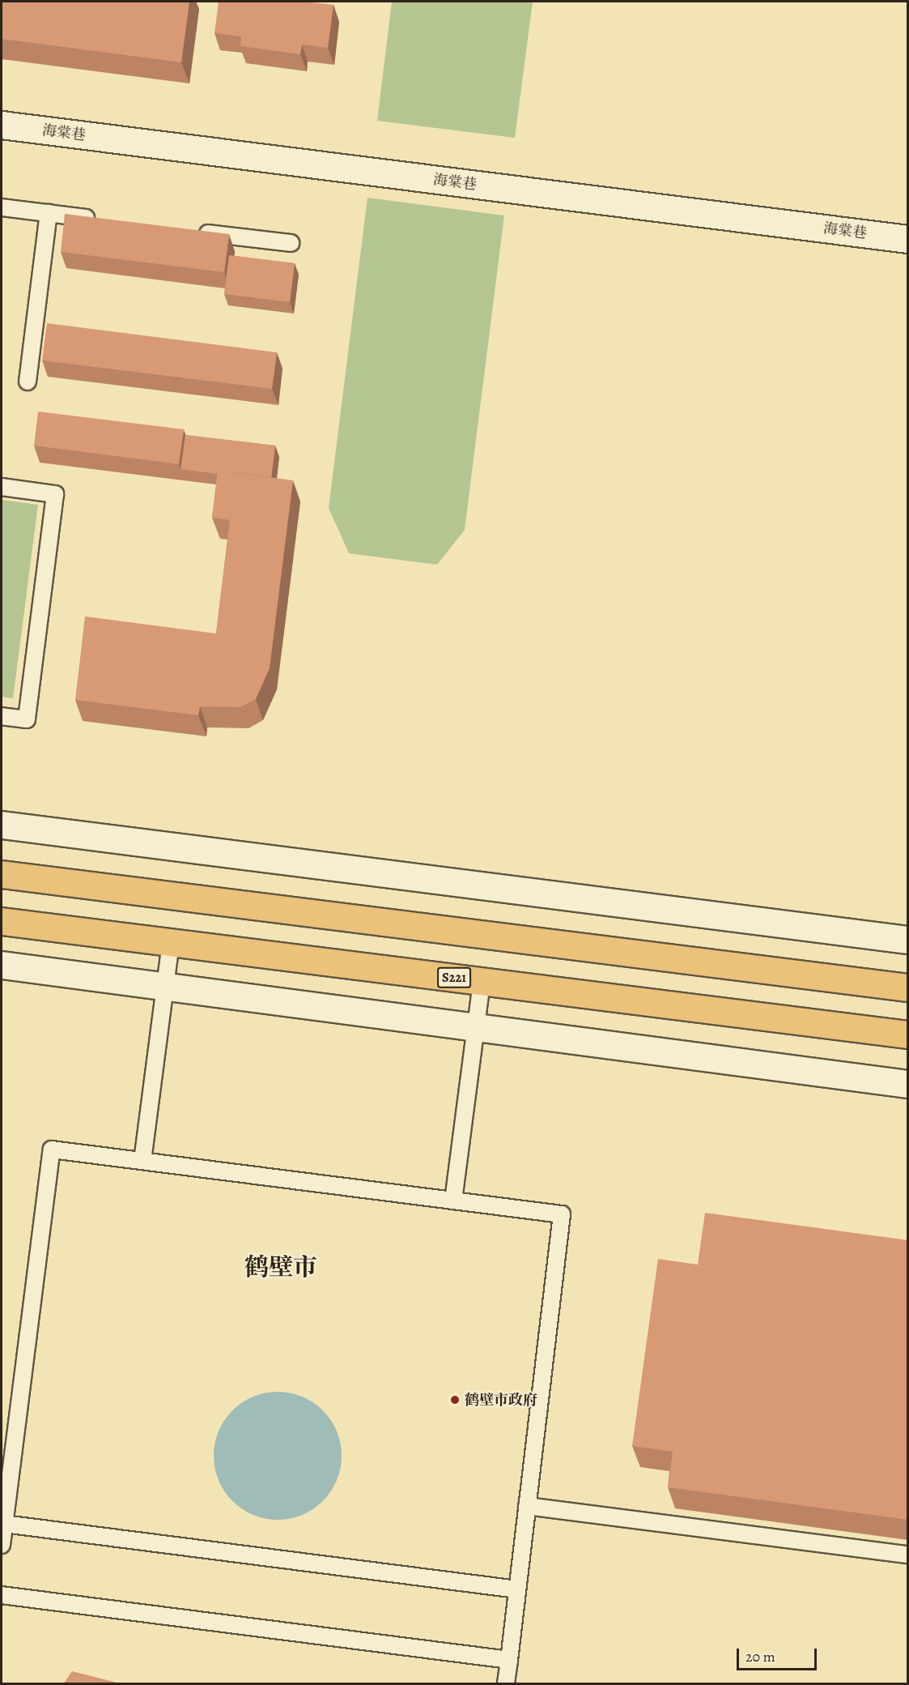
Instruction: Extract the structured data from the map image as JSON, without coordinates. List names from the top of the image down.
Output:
{
  "streets": {
    "main road": ["S221"],
    "street": ["海棠巷"]
  },
  "districts": ["鹤壁市"],
  "places": ["鹤壁市政府"],
  "scale_bar": "20 m"
}
